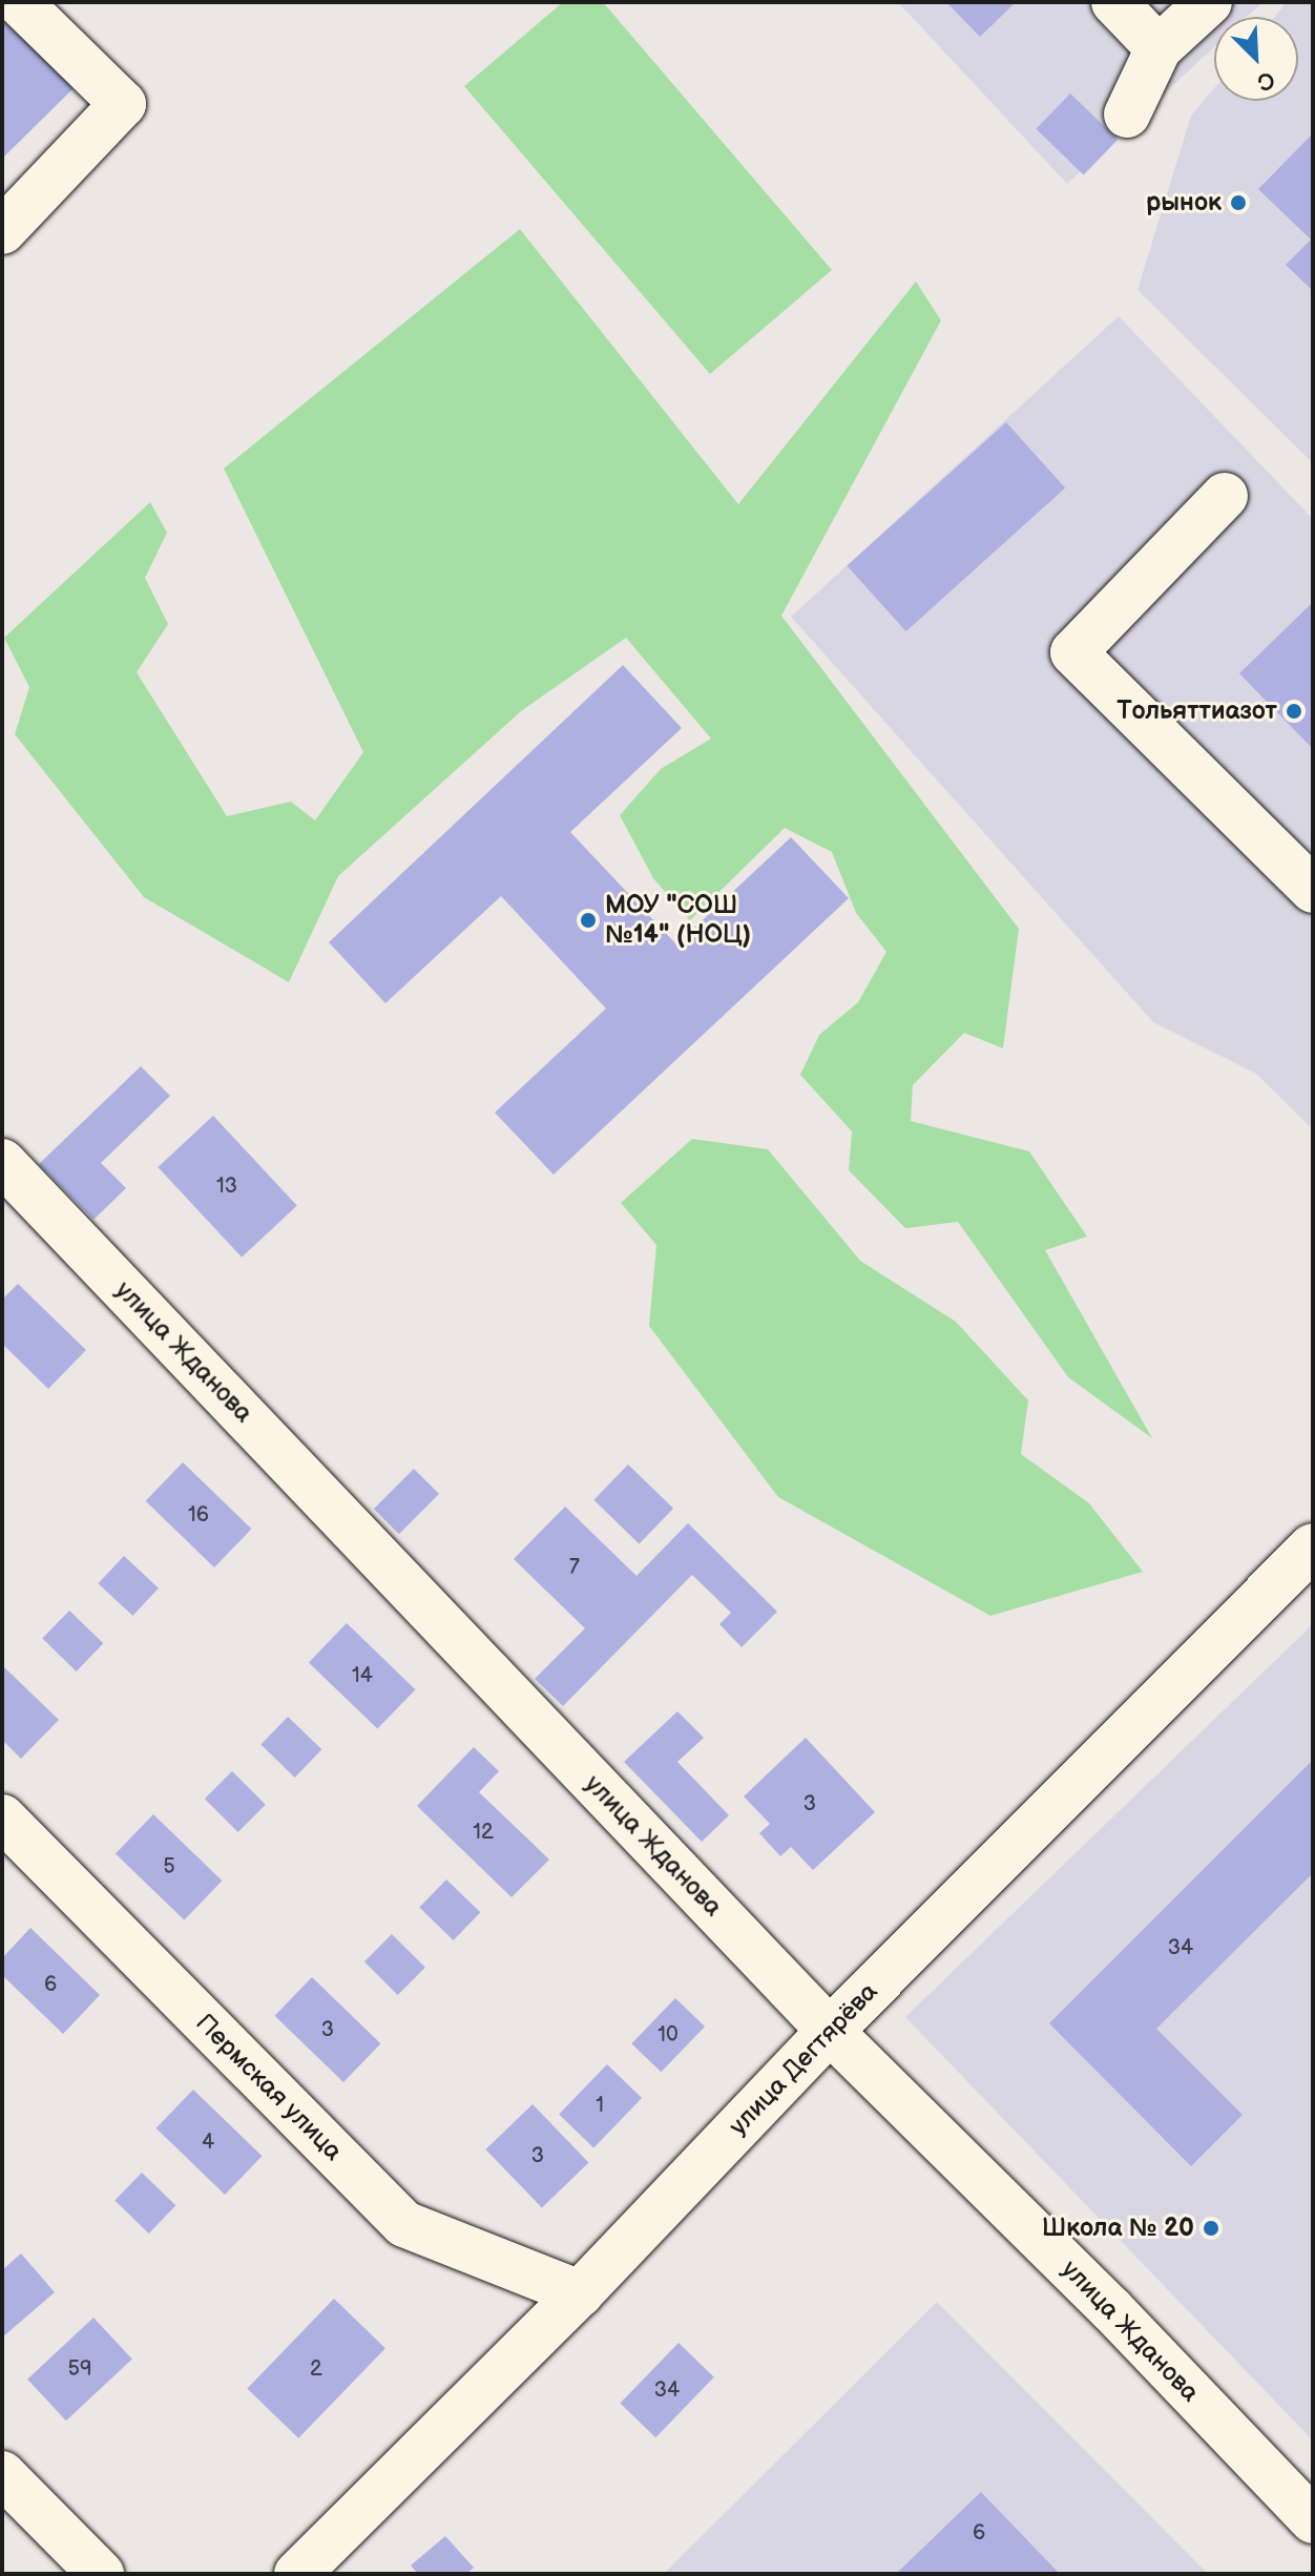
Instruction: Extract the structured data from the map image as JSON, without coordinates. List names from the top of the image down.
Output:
{
  "streets": {
    "street": ["улица Жданова", "улица Дегтярёва", "Пермская улица"]
  },
  "crossings": [
    ["улица Жданова", "улица Дегтярёва"],
    ["улица Дегтярёва", "Пермская улица"]
  ],
  "places": [
    "рынок",
    "Тольяттиазот",
    "МОУ \"СОШ №14\" (НОЦ)",
    "Школа № 20"
  ],
  "house_numbers": [
    "13",
    "16",
    "7",
    "14",
    "3",
    "12",
    "5",
    "34",
    "6",
    "3",
    "10",
    "1",
    "4",
    "3",
    "59",
    "2",
    "34",
    "6"
  ],
  "north": "bottom right"
}
